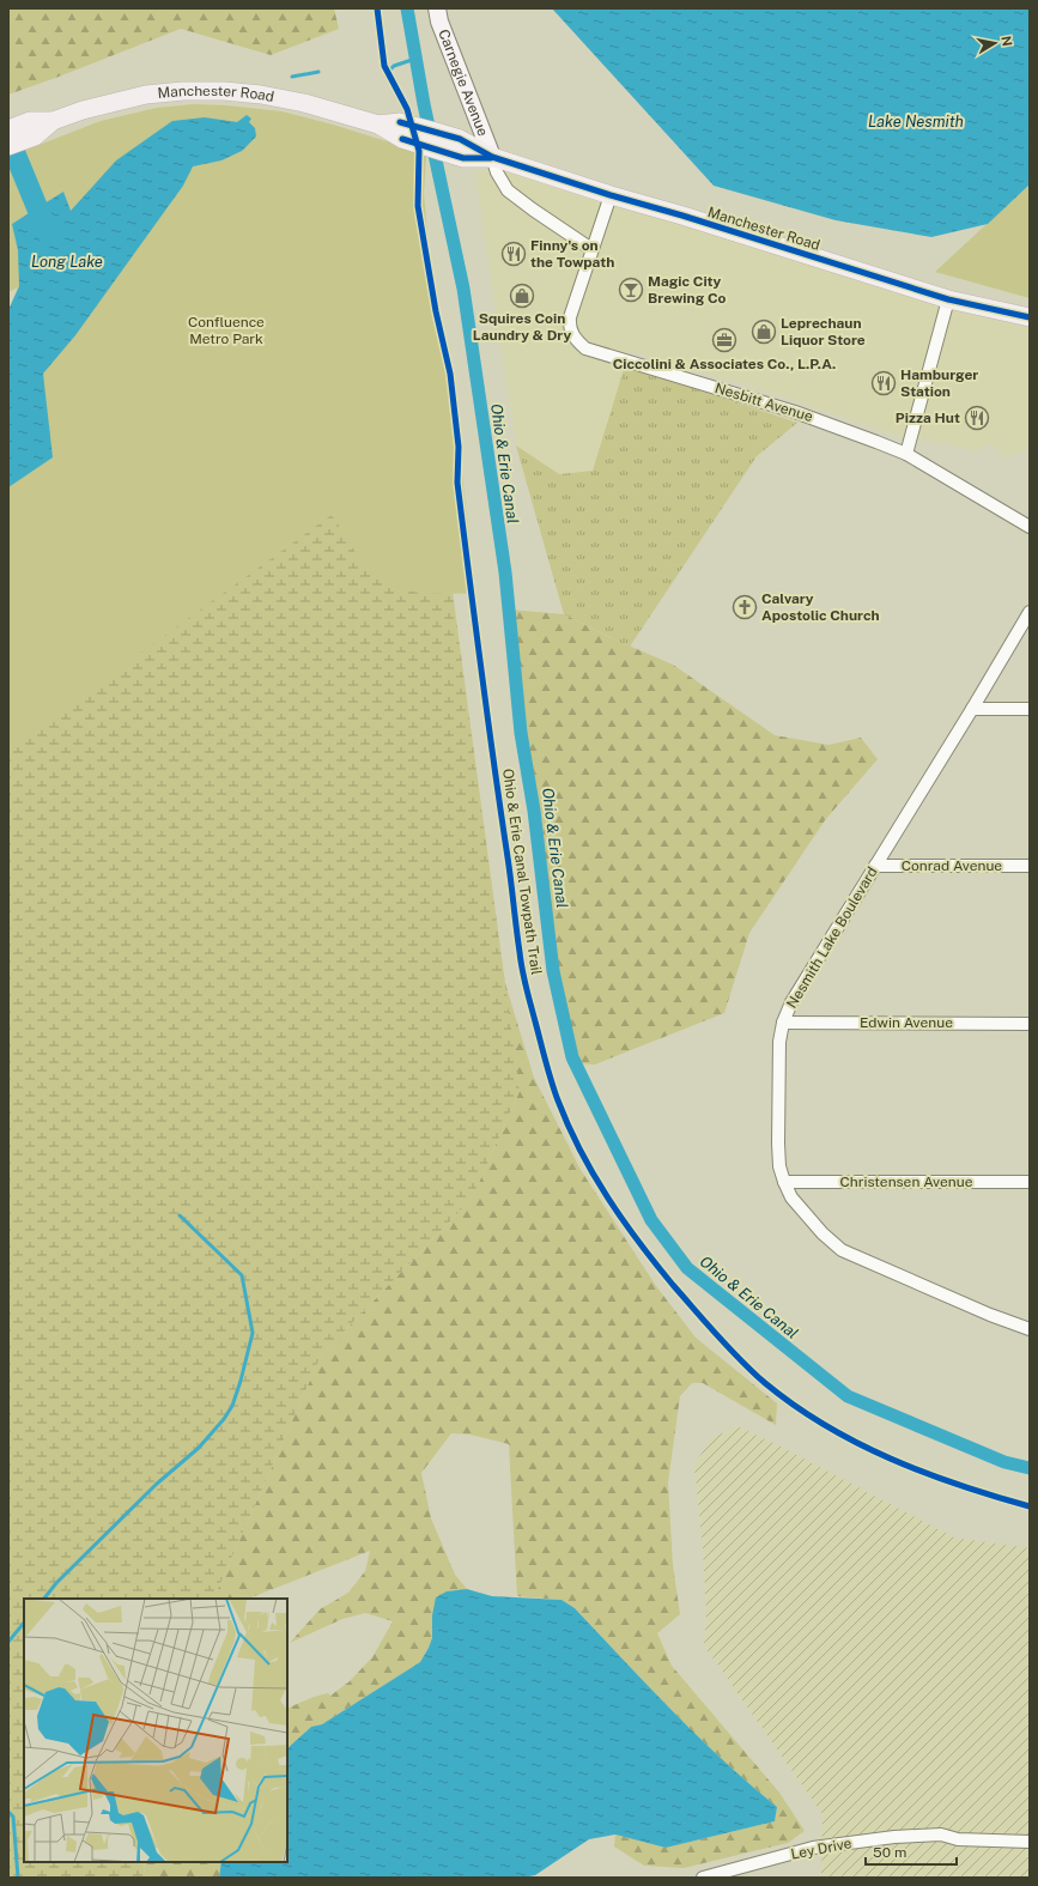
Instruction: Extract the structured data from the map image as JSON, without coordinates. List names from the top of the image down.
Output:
{
  "streets": {
    "main road": ["Manchester Road"],
    "street": [
      "Carnegie Avenue",
      "Nesbitt Avenue",
      "Conrad Avenue",
      "Nesmith Lake Boulevard",
      "Edwin Avenue",
      "Christensen Avenue",
      "Ley Drive"
    ],
    "cycle path": ["Ohio & Erie Canal Towpath Trail"]
  },
  "crossings": [
    ["Carnegie Avenue", "Manchester Road"],
    ["Manchester Road", "Nesbitt Avenue"],
    ["Conrad Avenue", "Nesmith Lake Boulevard"],
    ["Nesmith Lake Boulevard", "Edwin Avenue"],
    ["Nesmith Lake Boulevard", "Christensen Avenue"]
  ],
  "water": ["Lake Nesmith", "Long Lake", "Ohio & Erie Canal"],
  "parks": ["Confluence Metro Park"],
  "places": {
    "restaurant": ["Finny's on the Towpath", "Hamburger Station", "Pizza Hut"],
    "bar": ["Magic City Brewing Co"],
    "shop": ["Squires Coin Laundry & Dry", "Leprechaun Liquor Store"],
    "office": ["Ciccolini & Associates Co., L.P.A."],
    "church": ["Calvary Apostolic Church"]
  },
  "scale_bar": "50 m",
  "north": "right"
}
